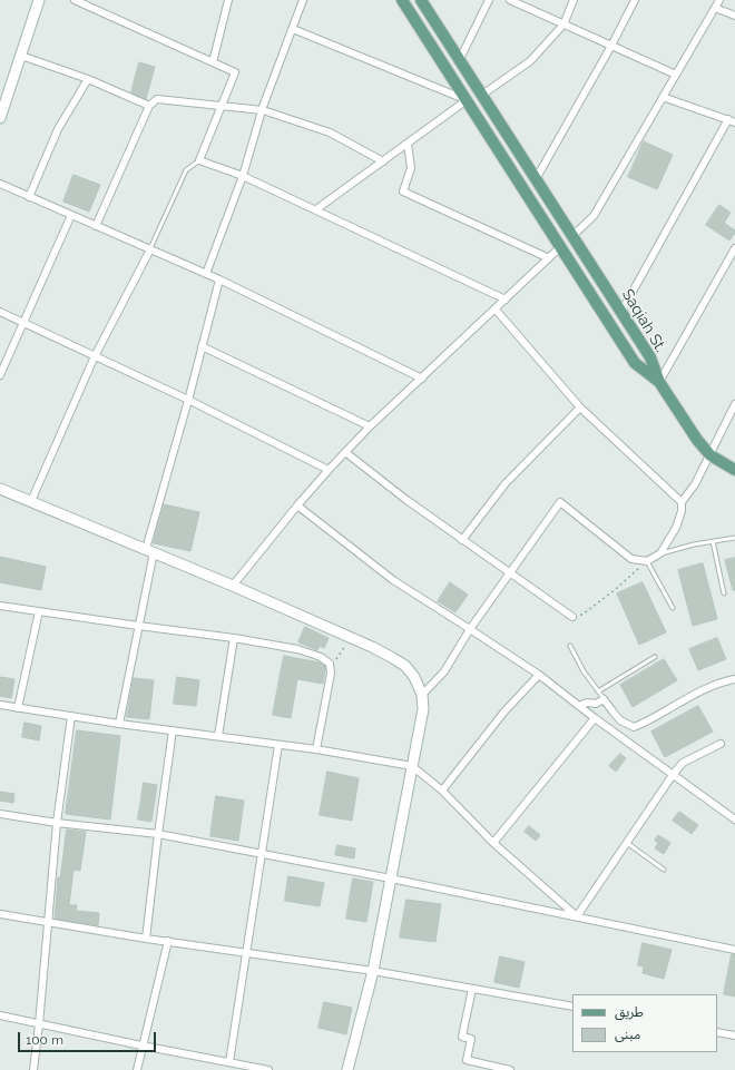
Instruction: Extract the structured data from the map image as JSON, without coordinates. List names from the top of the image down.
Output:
{
  "streets": {
    "main road": ["Saqiah St."]
  },
  "legend": ["طريق", "مبنى"],
  "scale_bar": "100 m"
}
